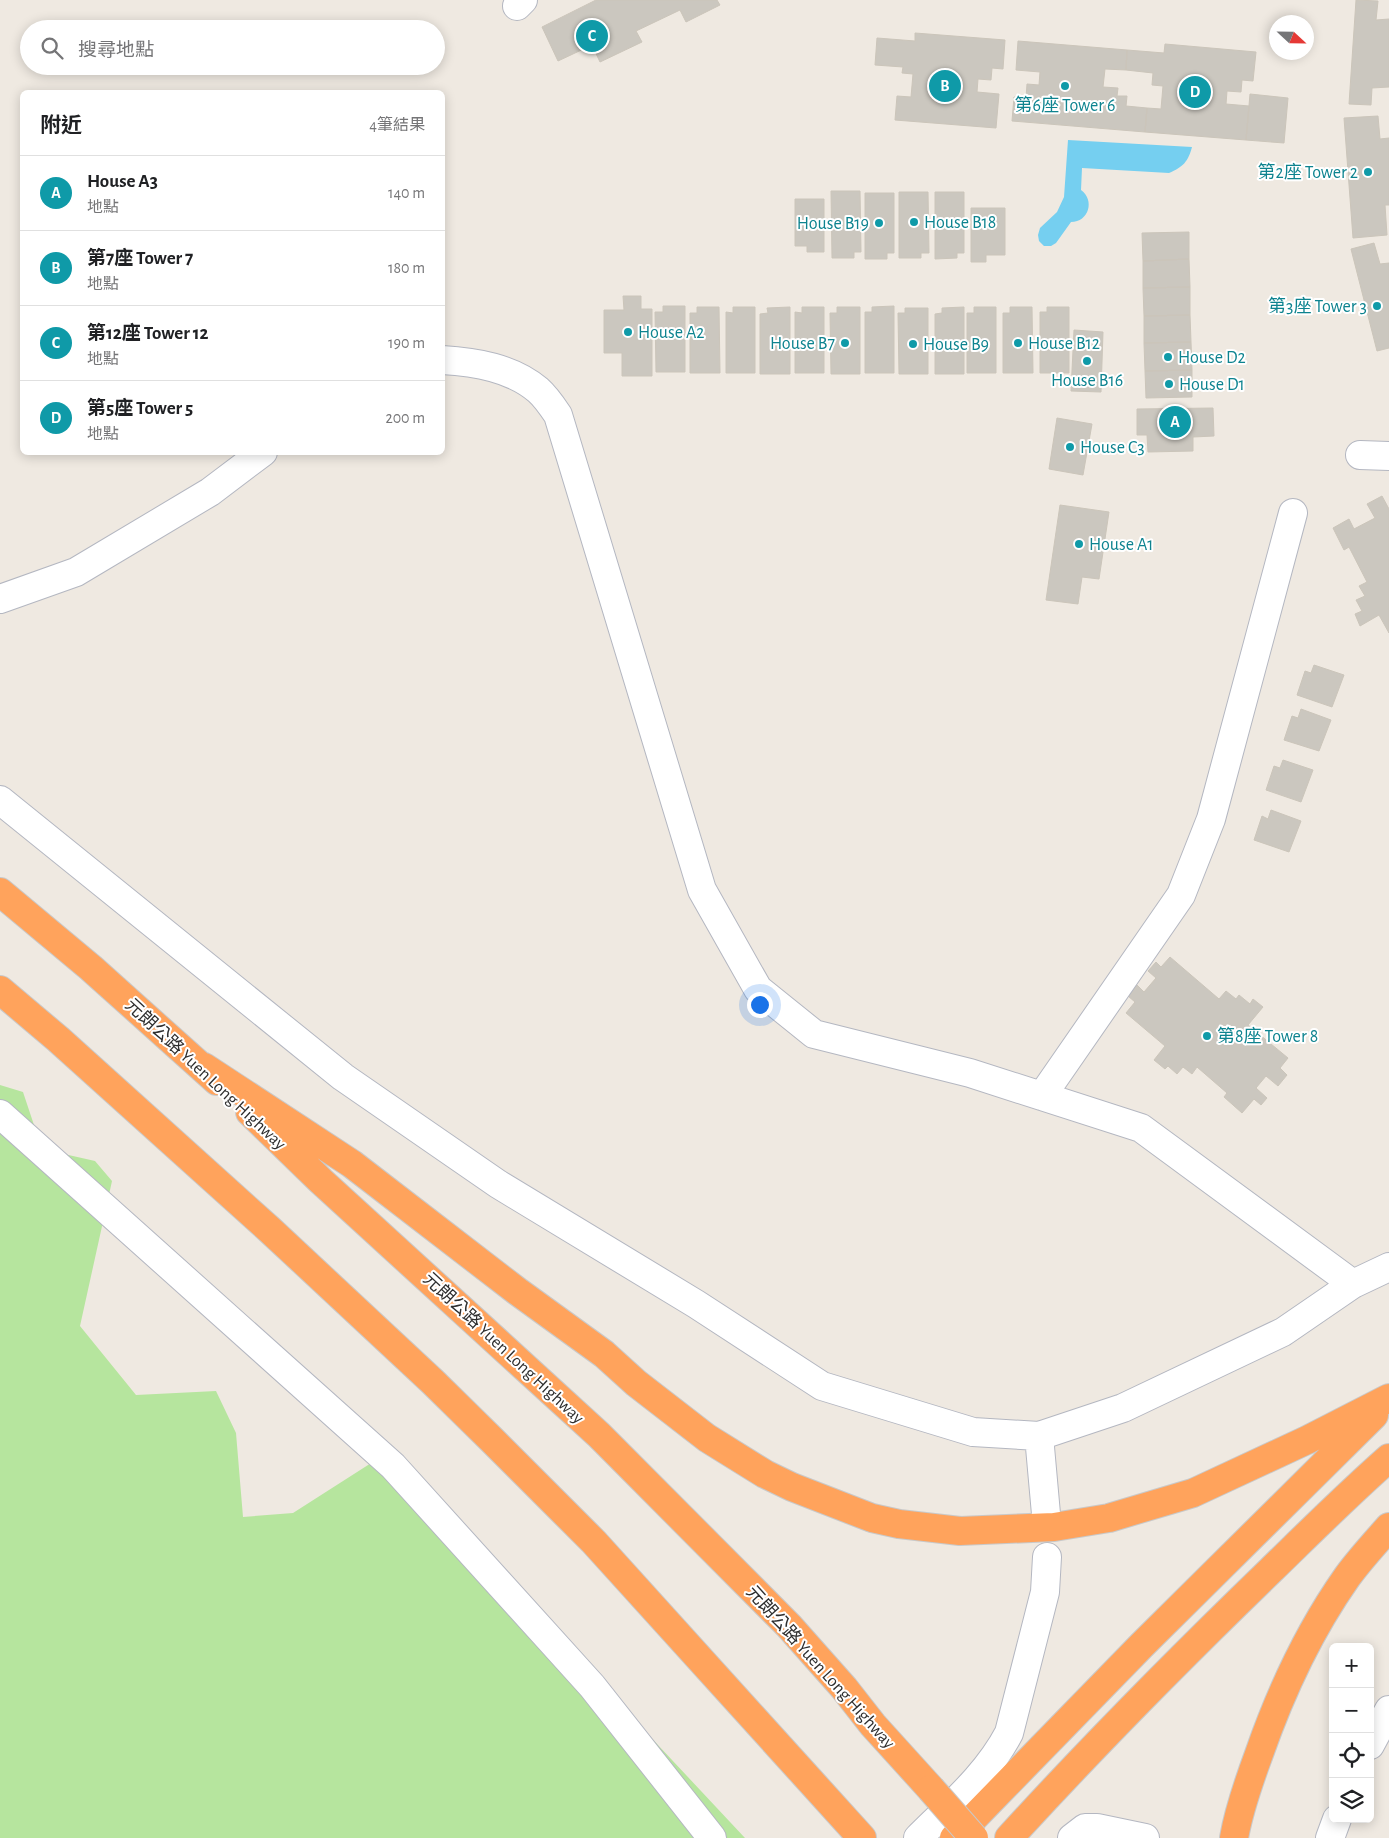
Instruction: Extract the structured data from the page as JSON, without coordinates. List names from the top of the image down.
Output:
{
  "streets": {
    "highway": ["元朗公路 Yuen Long Highway"]
  },
  "places": [
    "第6座 Tower 6",
    "第2座 Tower 2",
    "House B18",
    "House B19",
    "第3座 Tower 3",
    "House A2",
    "House B7",
    "House B12",
    "House B9",
    "House D2",
    "House B16",
    "House D1",
    "House C3",
    "House A1",
    "第8座 Tower 8"
  ],
  "north": "right",
  "page": {
    "pins": [
      "C",
      "B",
      "D",
      "A"
    ],
    "search": "搜尋地點",
    "heading": ["附近", "4筆結果"],
    "list": [
      {
        "mark": "A",
        "name": "House A3",
        "note": "地點",
        "value": "140 m"
      },
      {
        "mark": "B",
        "name": "第7座 Tower 7",
        "note": "地點",
        "value": "180 m"
      },
      {
        "mark": "C",
        "name": "第12座 Tower 12",
        "note": "地點",
        "value": "190 m"
      },
      {
        "mark": "D",
        "name": "第5座 Tower 5",
        "note": "地點",
        "value": "200 m"
      }
    ],
    "map_buttons": ["+", "−"]
  }
}
